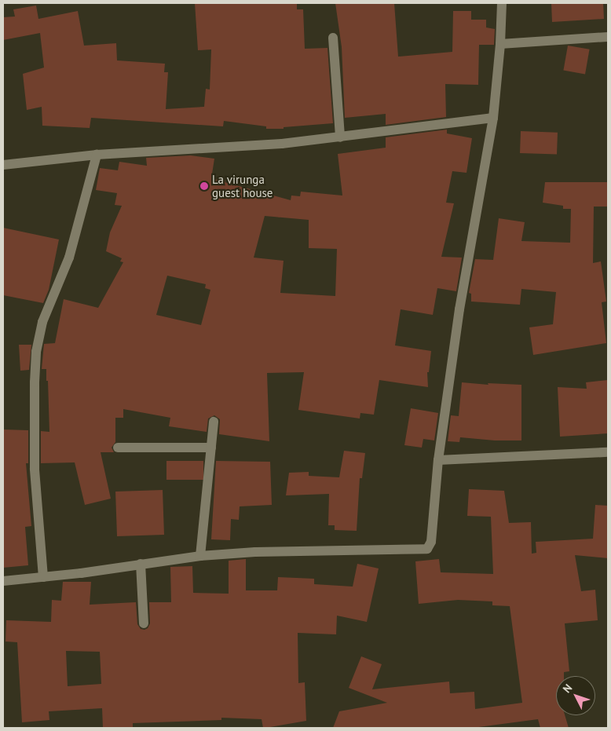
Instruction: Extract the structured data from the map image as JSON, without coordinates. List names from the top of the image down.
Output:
{
  "places": ["La virunga guest house"],
  "north": "top left"
}
